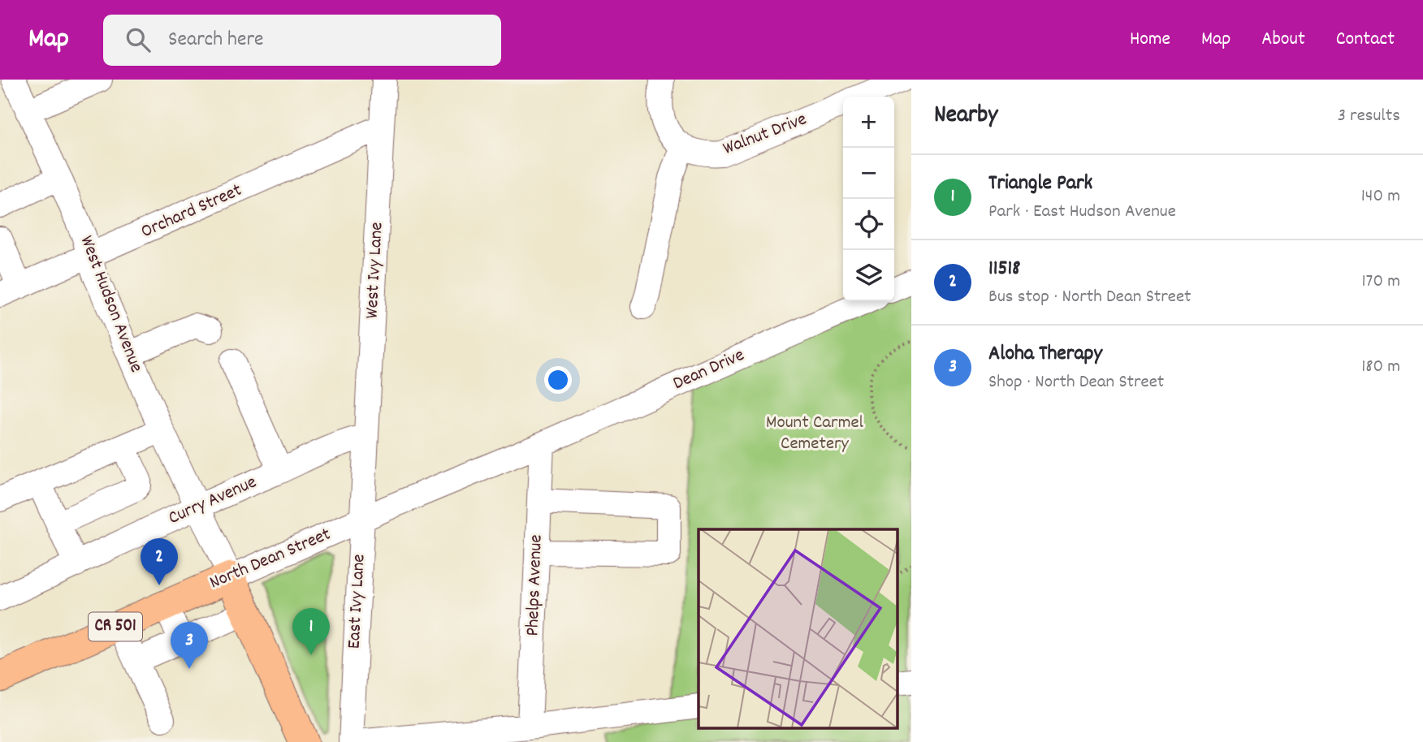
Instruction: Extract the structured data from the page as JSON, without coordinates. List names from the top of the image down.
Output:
{
  "streets": {
    "main road": ["North Dean Street", "CR 501"],
    "street": [
      "Walnut Drive",
      "Orchard Street",
      "West Ivy Lane",
      "West Hudson Avenue",
      "Dean Drive",
      "Curry Avenue",
      "Phelps Avenue",
      "East Ivy Lane"
    ]
  },
  "crossings": [
    ["Orchard Street", "West Ivy Lane"],
    ["Orchard Street", "West Hudson Avenue"],
    ["West Ivy Lane", "Curry Avenue"],
    ["West Ivy Lane", "East Ivy Lane"],
    ["West Hudson Avenue", "Curry Avenue"],
    ["West Hudson Avenue", "North Dean Street"],
    ["Dean Drive", "North Dean Street"],
    ["Dean Drive", "Phelps Avenue"],
    ["Curry Avenue", "East Ivy Lane"],
    ["North Dean Street", "Phelps Avenue"],
    ["North Dean Street", "East Ivy Lane"]
  ],
  "parks": ["Mount Carmel Cemetery"],
  "page": {
    "header": "Map",
    "search": "Search here",
    "nav": [
      "Home",
      "Map",
      "About",
      "Contact"
    ],
    "heading": ["Nearby", "3 results"],
    "map_buttons": ["+", "−"],
    "list": [
      {
        "mark": "1",
        "name": "Triangle Park",
        "note": "Park · East Hudson Avenue",
        "value": "140 m"
      },
      {
        "mark": "2",
        "name": "11518",
        "note": "Bus stop · North Dean Street",
        "value": "170 m"
      },
      {
        "mark": "3",
        "name": "Aloha Therapy",
        "note": "Shop · North Dean Street",
        "value": "180 m"
      }
    ],
    "pins": ["2", "1", "3"]
  }
}
